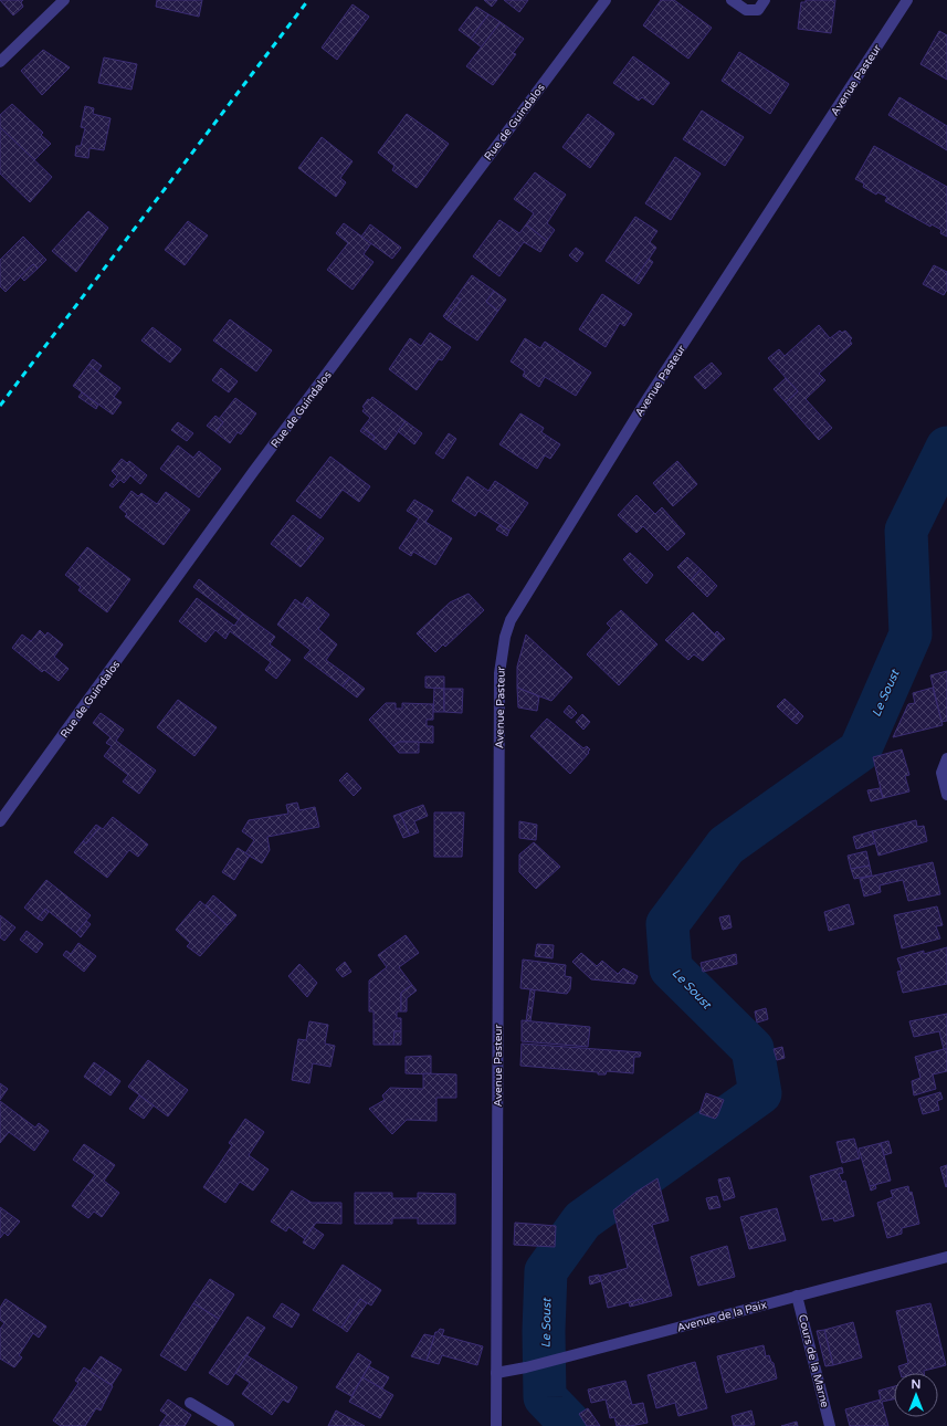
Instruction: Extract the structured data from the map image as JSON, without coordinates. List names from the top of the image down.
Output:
{
  "streets": {
    "street": [
      "Avenue Pasteur",
      "Rue de Guindalos",
      "Avenue de la Paix",
      "Cours de la Marne"
    ]
  },
  "crossings": [
    ["Avenue Pasteur", "Avenue de la Paix"],
    ["Avenue de la Paix", "Cours de la Marne"]
  ],
  "water": ["Le Soust"],
  "north": "top"
}
